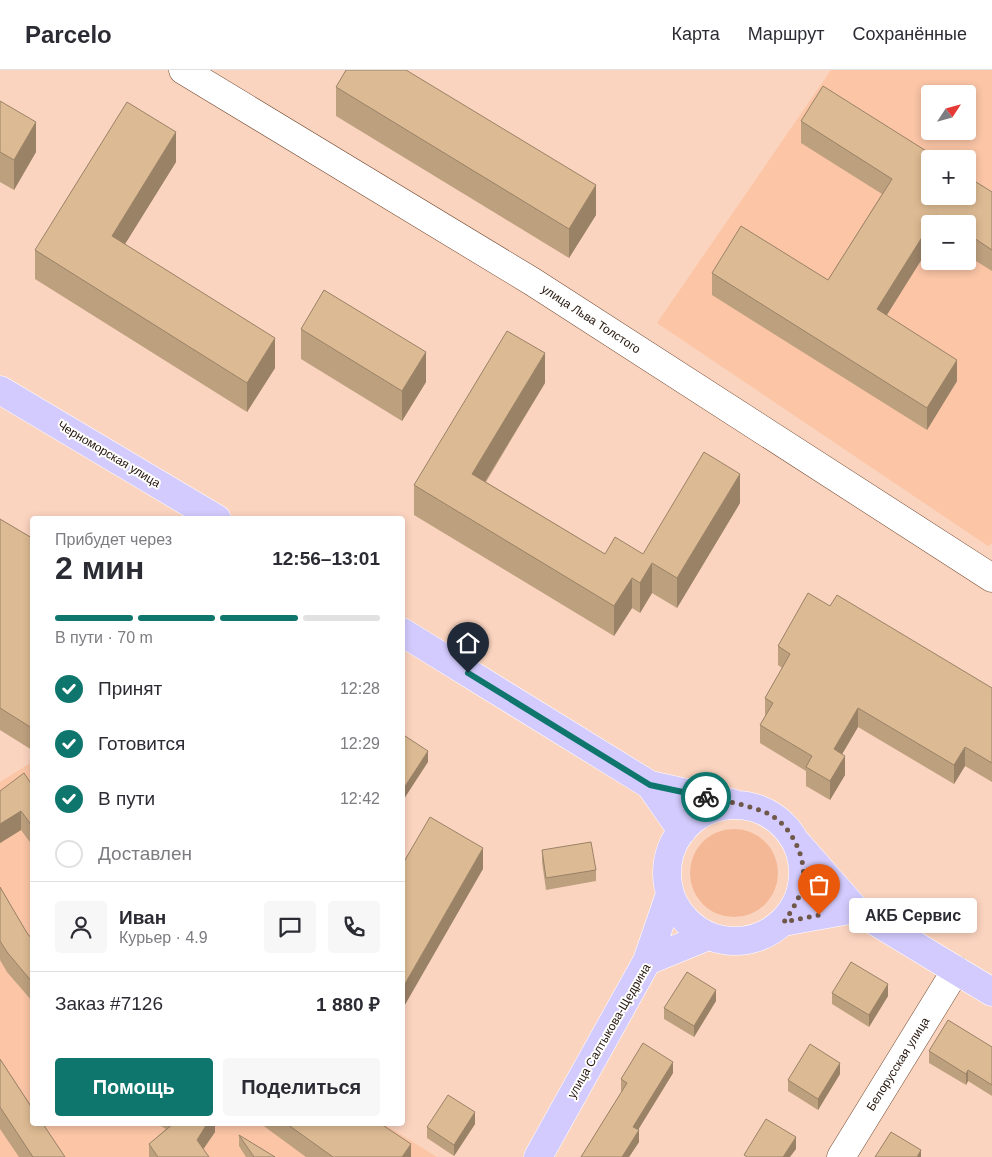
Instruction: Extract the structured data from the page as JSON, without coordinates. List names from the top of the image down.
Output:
{
  "streets": {
    "main road": ["Черноморская улица", "улица Салтыкова-Щедрина"],
    "street": ["улица Льва Толстого", "Белорусская улица"]
  },
  "places": ["АКБ Сервис"],
  "north": "top right",
  "page": {
    "header": "Parcelo",
    "nav": ["Карта", "Маршрут", "Сохранённые"],
    "map_buttons": ["+", "−"],
    "heading": ["2 мин", "Прибудет через", "12:56–13:01"],
    "panel": [
      "Иван",
      "Курьер · 4.9",
      "Заказ #7126",
      "1 880 ₽"
    ],
    "bar": "В пути · 70 m",
    "list": [
      ["Принят", "12:28"],
      ["Готовится", "12:29"],
      ["В пути", "12:42"],
      "Доставлен"
    ],
    "bubble": "АКБ Сервис",
    "buttons": ["Помощь", "Поделиться"]
  }
}
